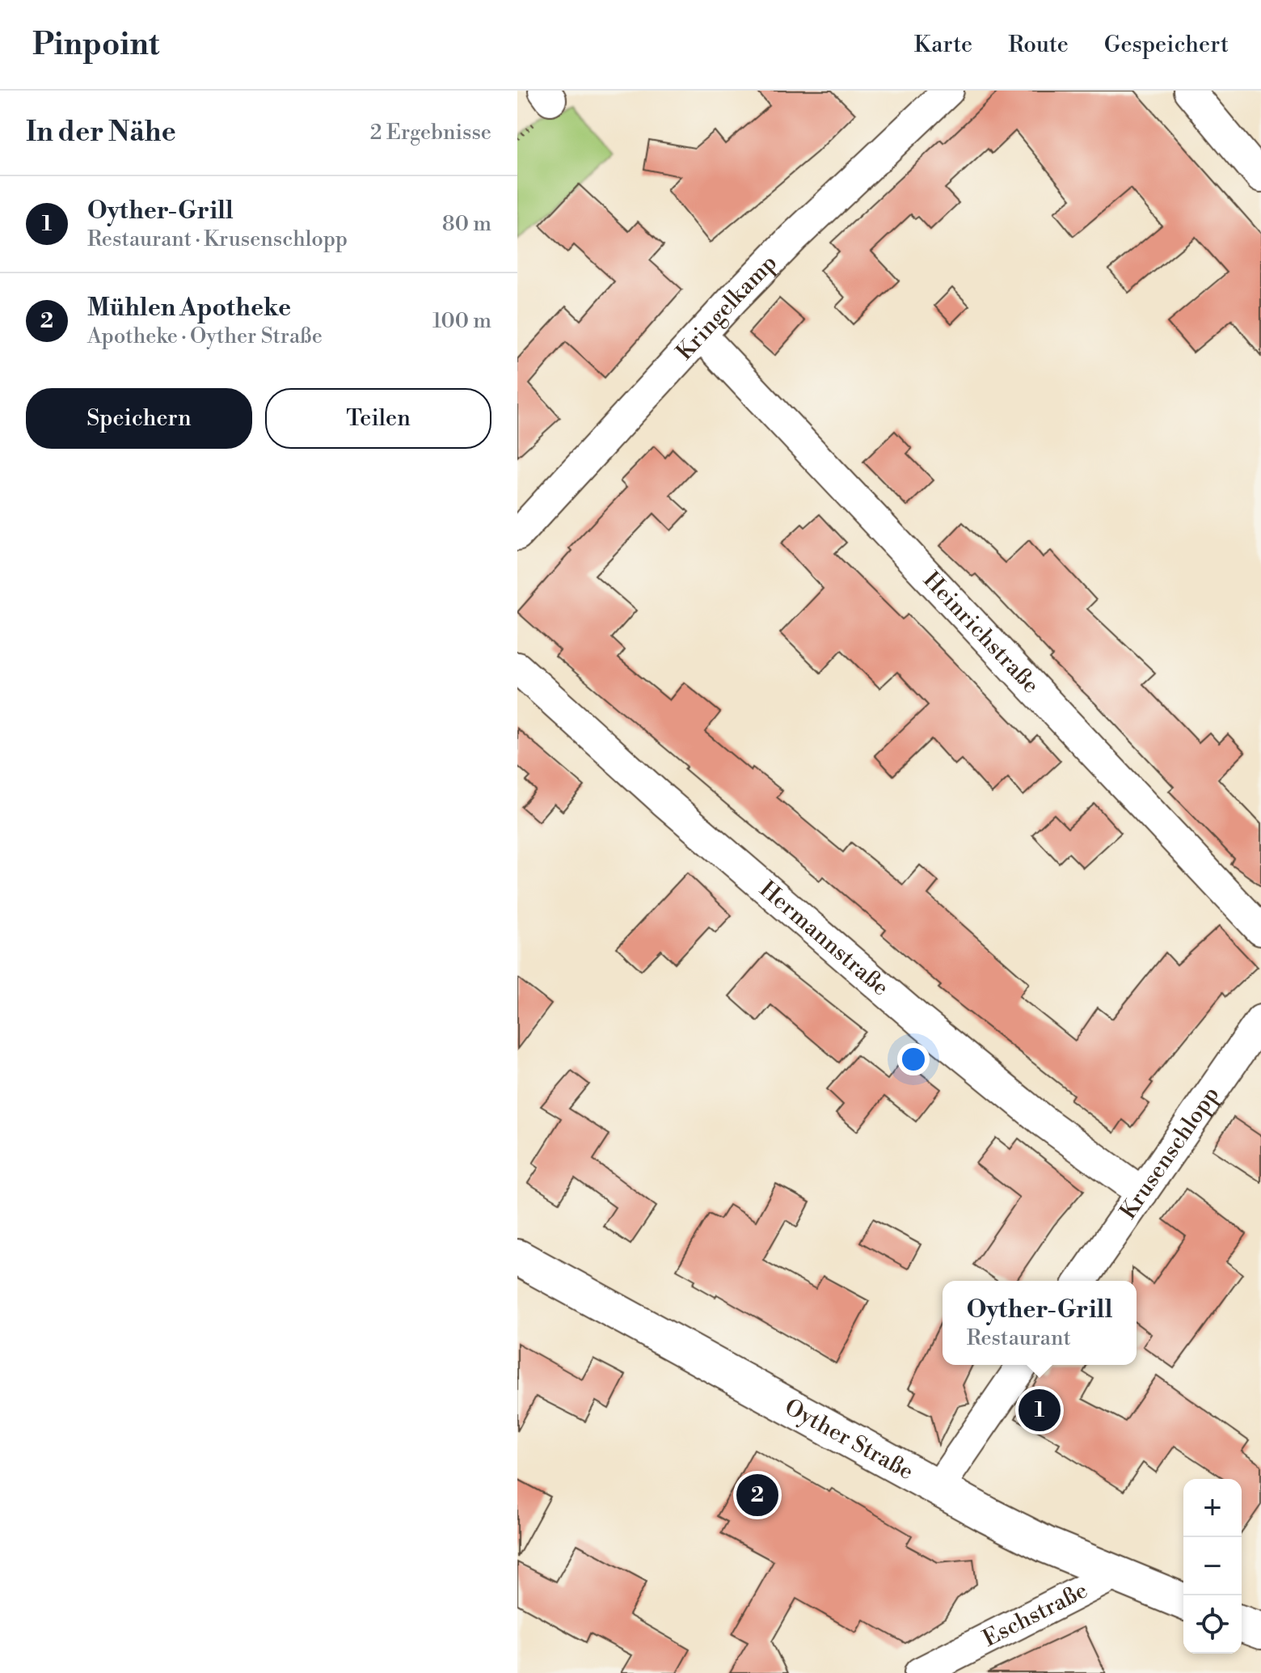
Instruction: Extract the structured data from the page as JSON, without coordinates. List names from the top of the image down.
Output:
{
  "streets": {
    "main road": ["Oyther Straße"],
    "street": [
      "Kringelkamp",
      "Heinrichstraße",
      "Hermannstraße",
      "Krusenschlopp",
      "Eschstraße"
    ]
  },
  "crossings": [
    ["Kringelkamp", "Heinrichstraße"],
    ["Hermannstraße", "Krusenschlopp"],
    ["Oyther Straße", "Eschstraße"]
  ],
  "page": {
    "header": "Pinpoint",
    "nav": ["Karte", "Route", "Gespeichert"],
    "heading": ["In der Nähe", "2 Ergebnisse"],
    "list": [
      {
        "mark": "1",
        "name": "Oyther-Grill",
        "note": "Restaurant · Krusenschlopp",
        "value": "80 m"
      },
      {
        "mark": "2",
        "name": "Mühlen Apotheke",
        "note": "Apotheke · Oyther Straße",
        "value": "100 m"
      }
    ],
    "buttons": ["Speichern", "Teilen"],
    "popup": ["Oyther-Grill", "Restaurant"],
    "pins": ["1", "2"],
    "map_buttons": ["+", "−"]
  }
}
